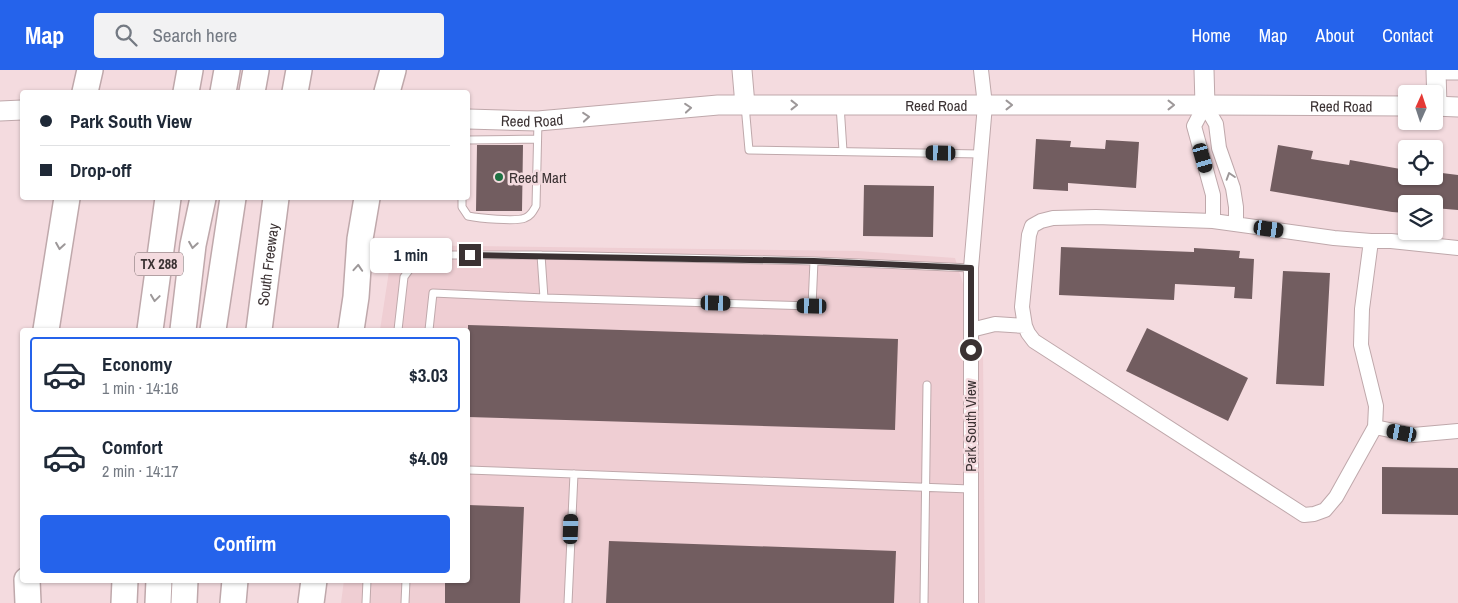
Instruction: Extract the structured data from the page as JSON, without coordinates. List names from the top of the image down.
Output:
{
  "streets": {
    "highway": ["TX 288", "South Freeway"],
    "street": ["Reed Road", "Park South View"]
  },
  "crossings": [
    ["Reed Road", "Park South View"]
  ],
  "one_way": ["Reed Road"],
  "places": ["Reed Mart"],
  "north": "top",
  "page": {
    "header": "Map",
    "search": "Search here",
    "nav": [
      "Home",
      "Map",
      "About",
      "Contact"
    ],
    "banner": ["Park South View", "Drop-off"],
    "bubble": "1 min",
    "list": [
      {
        "name": "Economy",
        "note": "1 min · 14:16",
        "value": "$3.03"
      },
      {
        "name": "Comfort",
        "note": "2 min · 14:17",
        "value": "$4.09"
      }
    ],
    "buttons": "Confirm"
  }
}
